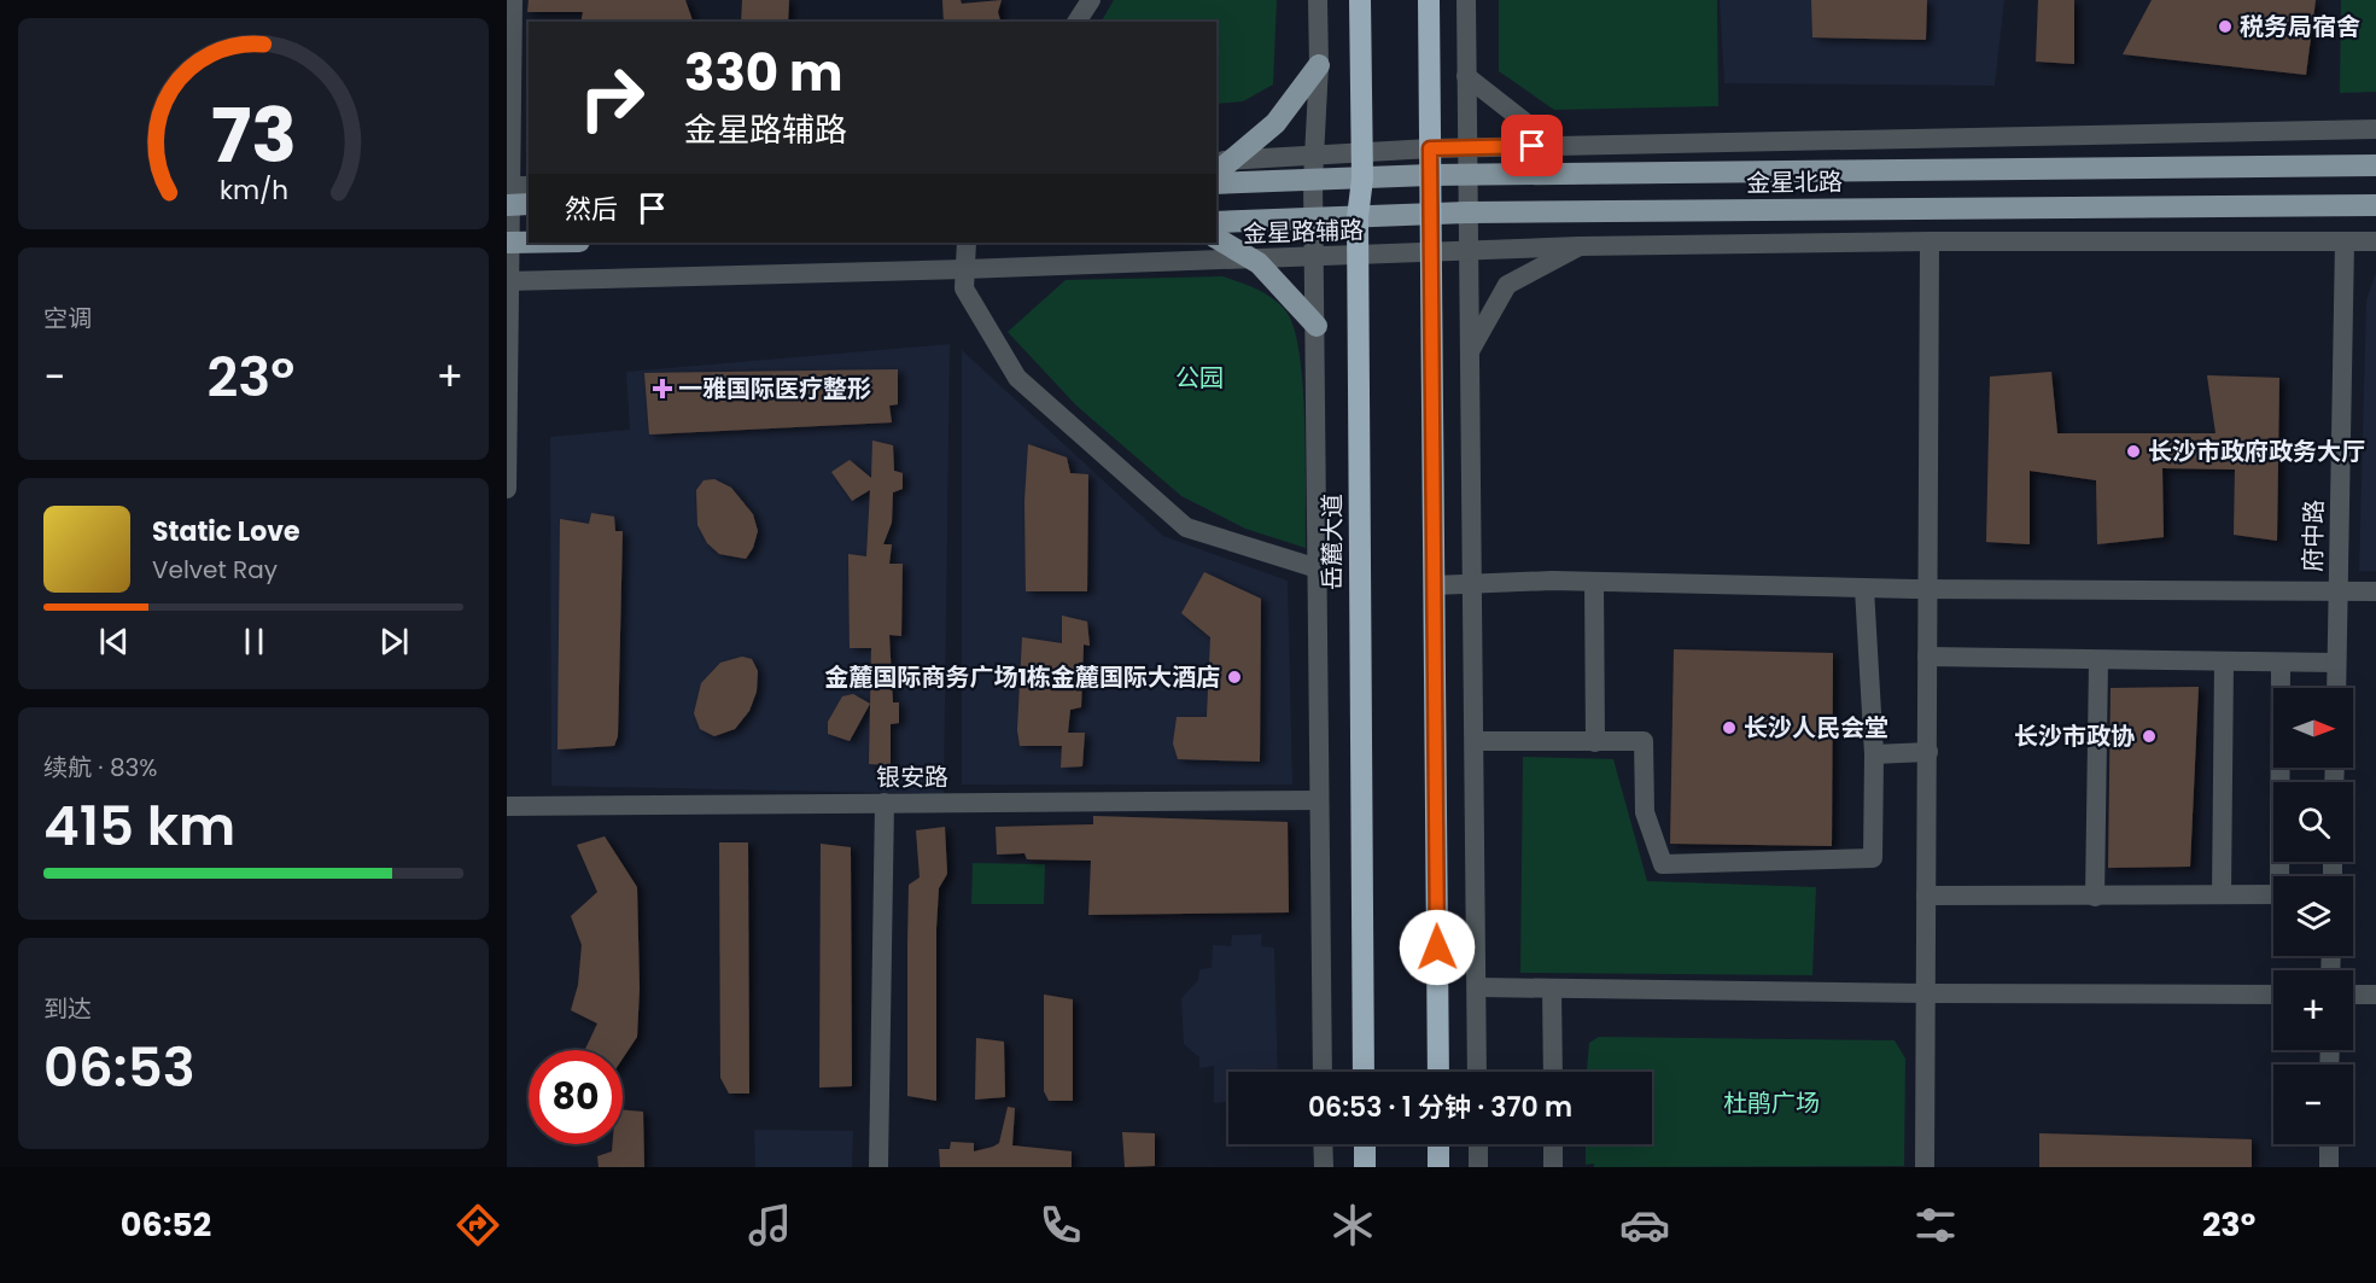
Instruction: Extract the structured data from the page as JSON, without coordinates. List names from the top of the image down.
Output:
{
  "streets": {
    "highway": ["岳麓大道"],
    "main road": ["金星北路"],
    "street": ["金星路辅路", "府中路", "银安路"]
  },
  "crossings": [
    ["金星北路", "岳麓大道"],
    ["金星路辅路", "府中路"],
    ["金星路辅路", "岳麓大道"]
  ],
  "parks": ["公园", "杜鹃广场"],
  "places": {
    "other": [
      "税务局宿舍",
      "长沙市政府政务大厅",
      "金麓国际商务广场1栋金麓国际大酒店",
      "长沙人民会堂",
      "长沙市政协"
    ],
    "health": ["一雅国际医疗整形"]
  },
  "north": "right",
  "page": {
    "turn": ["330 m", "金星路辅路"],
    "then": "然后",
    "tile": [
      "空调",
      ["续航 · 83%", "415 km"],
      ["到达", "06:53"]
    ],
    "heat": ["−", "23°", "+"],
    "song": ["Static Love", "Velvet Ray"],
    "map_buttons": ["+", "−"],
    "limit": "80",
    "trip": "06:53 · 1 分钟 · 370 m",
    "tabs": ["06:52", "23°"],
    "gauge": ["73", "km/h"]
  }
}
